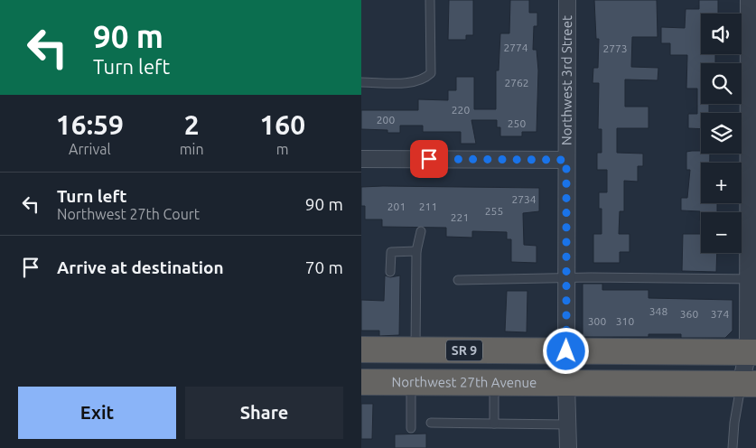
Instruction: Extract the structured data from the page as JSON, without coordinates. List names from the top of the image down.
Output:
{
  "streets": {
    "highway": ["SR 9", "Northwest 27th Avenue"],
    "street": ["Northwest 3rd Street"]
  },
  "crossings": [
    ["Northwest 3rd Street", "SR 9"]
  ],
  "house_numbers": [
    "2774",
    "2773",
    "2762",
    "220",
    "200",
    "250",
    "2734",
    "201",
    "211",
    "255",
    "221",
    "348",
    "360",
    "374",
    "300",
    "310"
  ],
  "page": {
    "turn": ["90 m", "Turn left"],
    "map_buttons": ["+", "−"],
    "eta": [
      "16:59",
      "Arrival",
      "2",
      "min",
      "160",
      "m"
    ],
    "list": [
      {
        "name": "Turn left",
        "note": "Northwest 27th Court",
        "value": "90 m"
      },
      {
        "name": "Arrive at destination",
        "value": "70 m"
      }
    ],
    "buttons": ["Exit", "Share"]
  }
}
